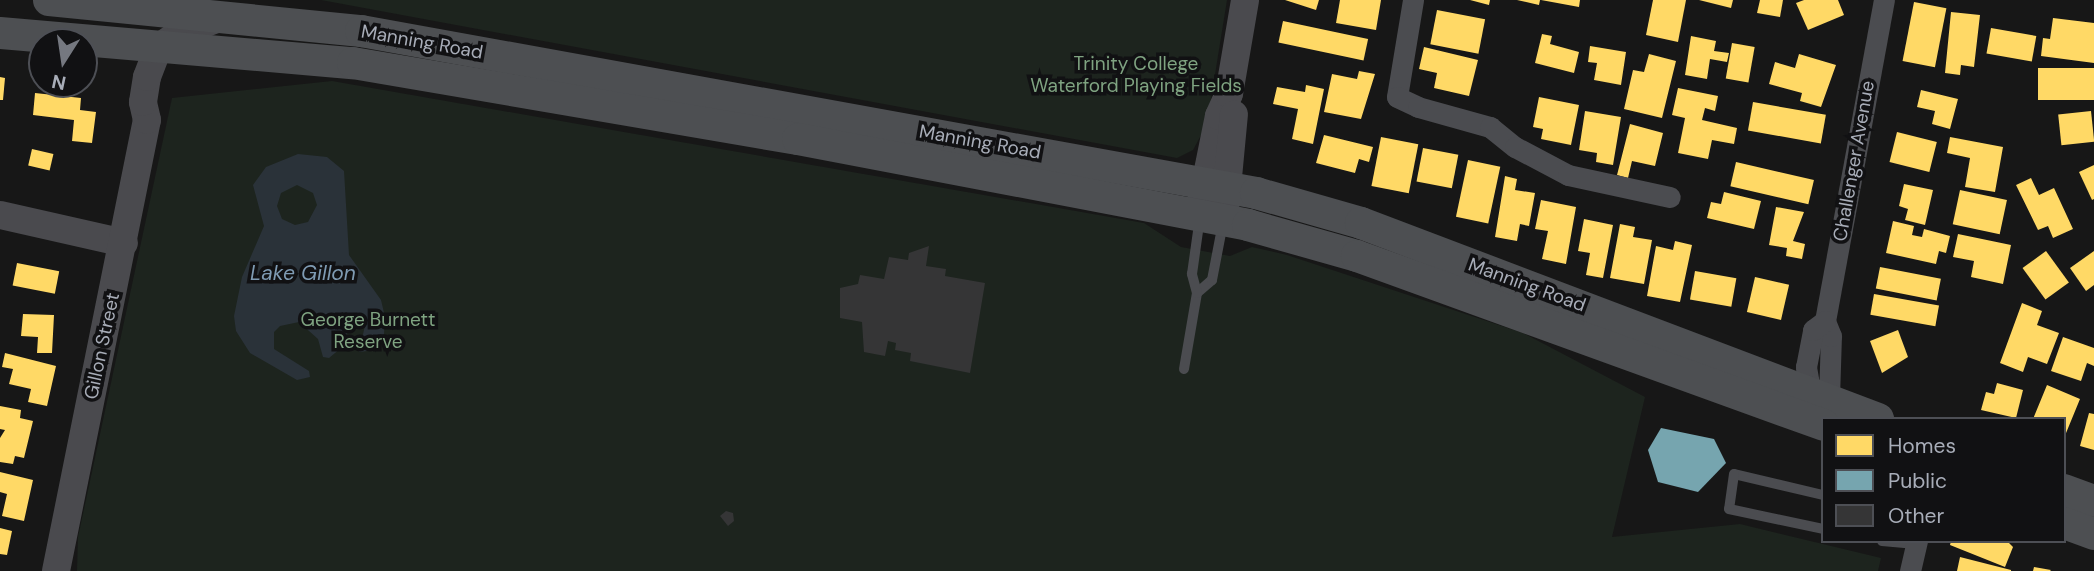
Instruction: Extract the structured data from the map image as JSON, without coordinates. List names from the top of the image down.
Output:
{
  "streets": {
    "main road": ["Manning Road"],
    "street": ["Challenger Avenue", "Gillon Street"]
  },
  "crossings": [
    ["Manning Road", "Challenger Avenue"],
    ["Manning Road", "Gillon Street"]
  ],
  "water": ["Lake Gillon"],
  "parks": ["Trinity College Waterford Playing Fields", "George Burnett Reserve"],
  "legend": ["Homes", "Public", "Other"],
  "north": "bottom"
}
